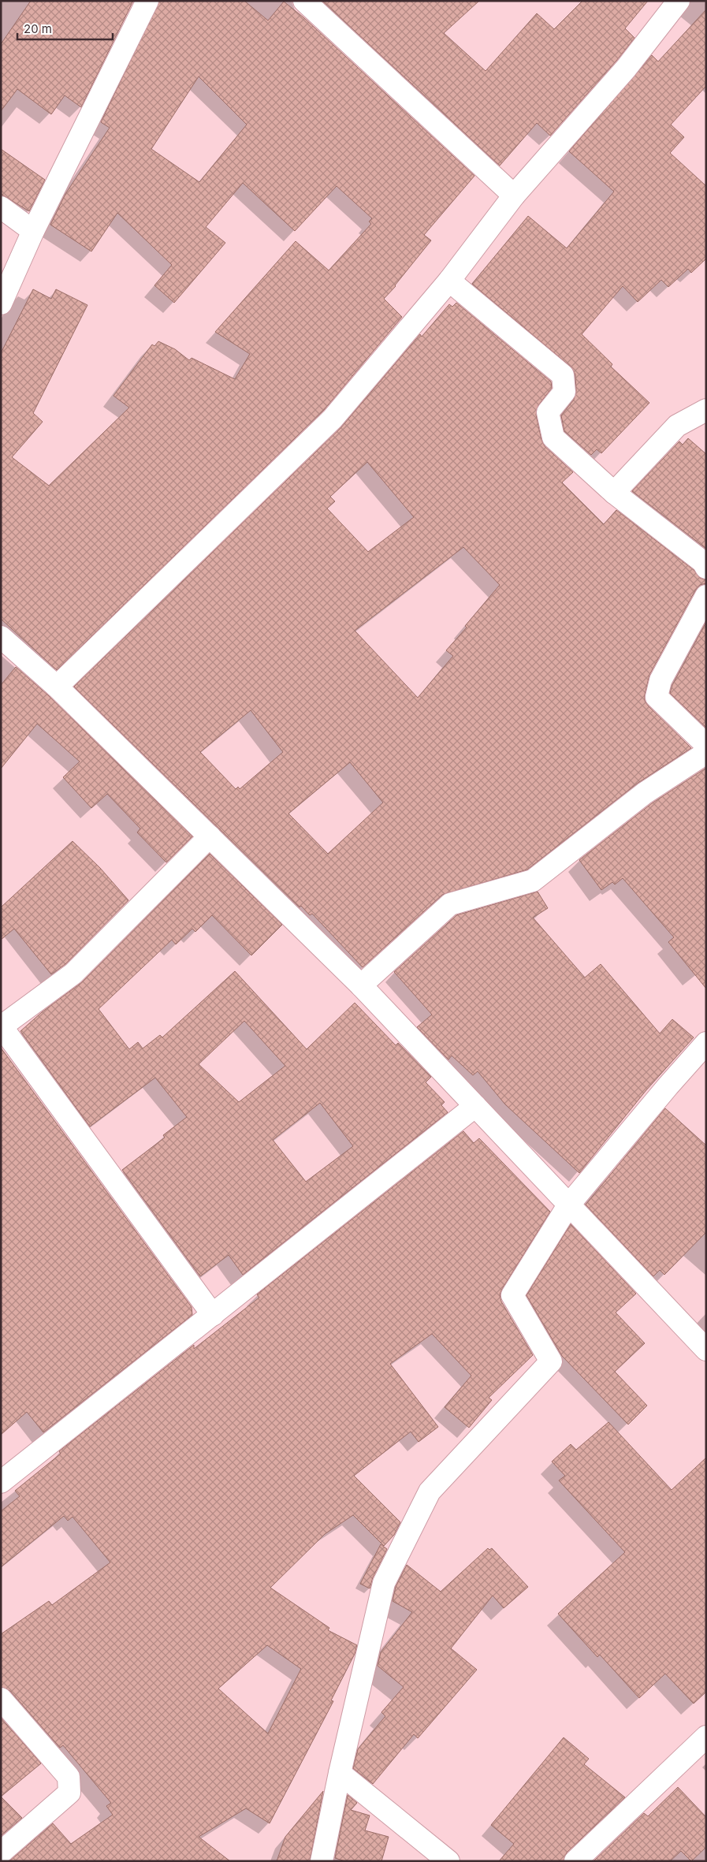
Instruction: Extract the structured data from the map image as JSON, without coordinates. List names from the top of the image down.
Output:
{
  "scale_bar": "20 m"
}
